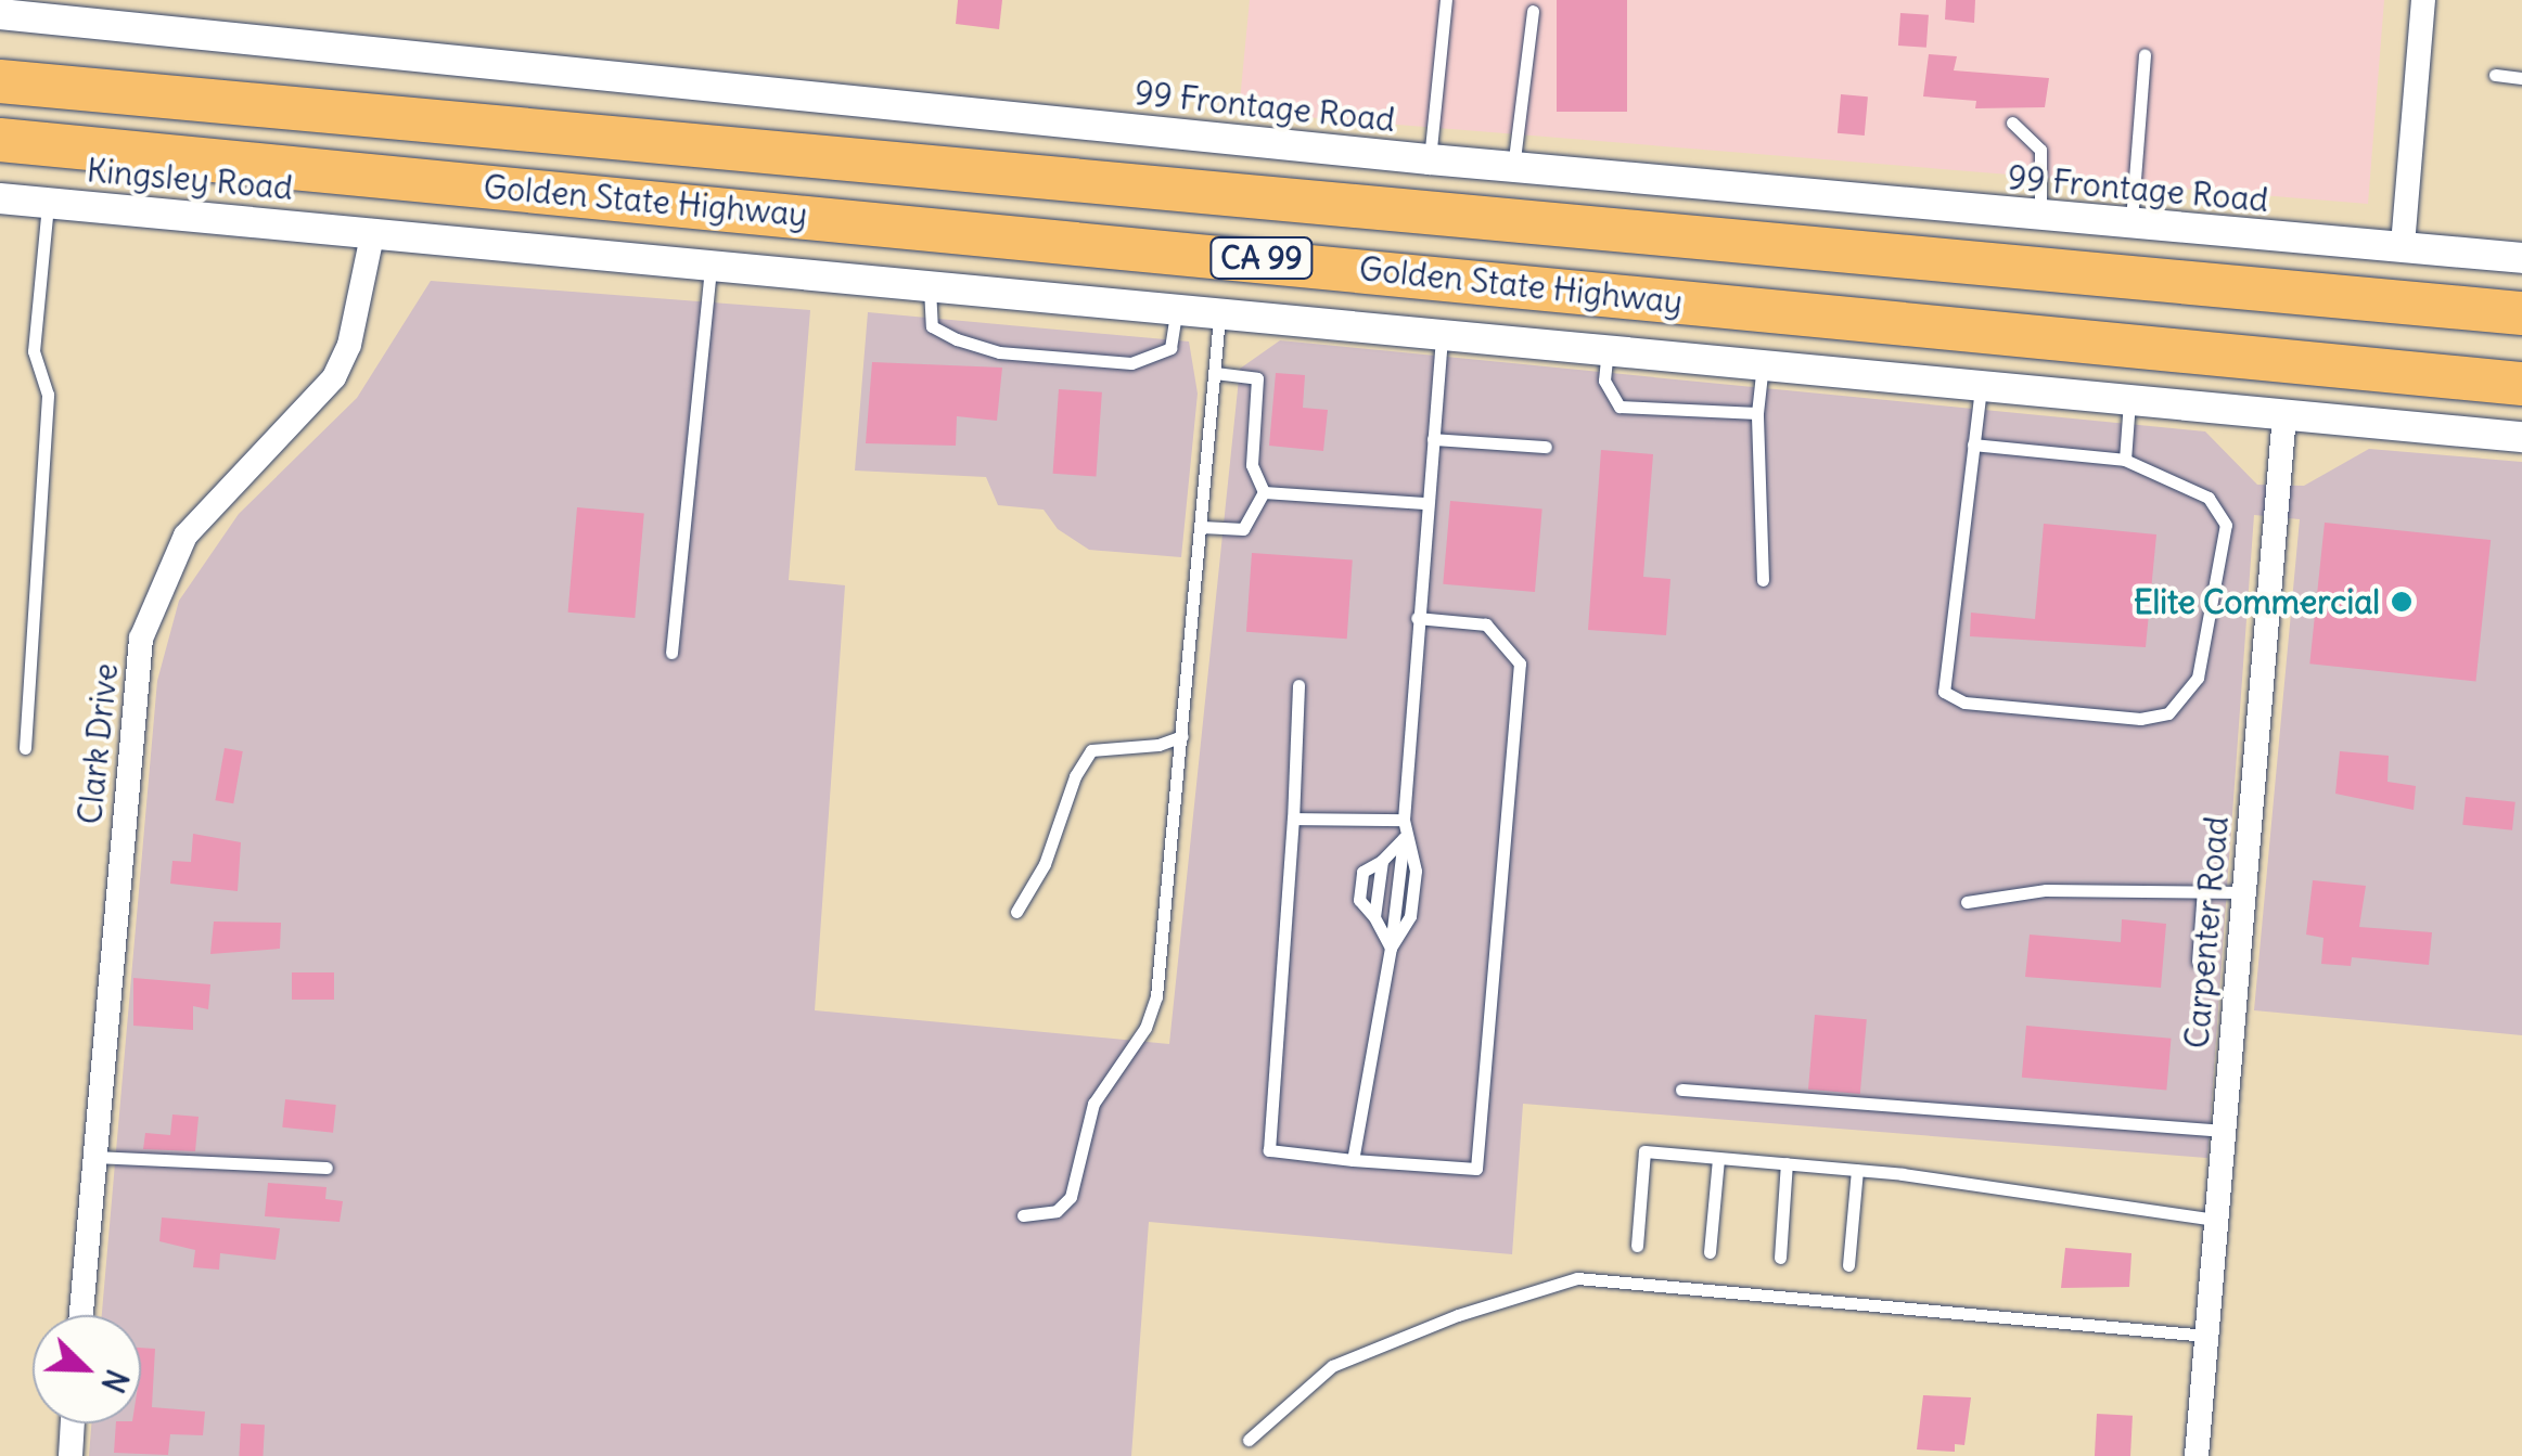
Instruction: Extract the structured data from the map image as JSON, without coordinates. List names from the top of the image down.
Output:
{
  "streets": {
    "highway": ["Golden State Highway", "CA 99"],
    "street": [
      "99 Frontage Road",
      "Kingsley Road",
      "Clark Drive",
      "Carpenter Road"
    ]
  },
  "crossings": [
    ["Kingsley Road", "Clark Drive"]
  ],
  "places": ["Elite Commercial"],
  "north": "bottom right"
}
